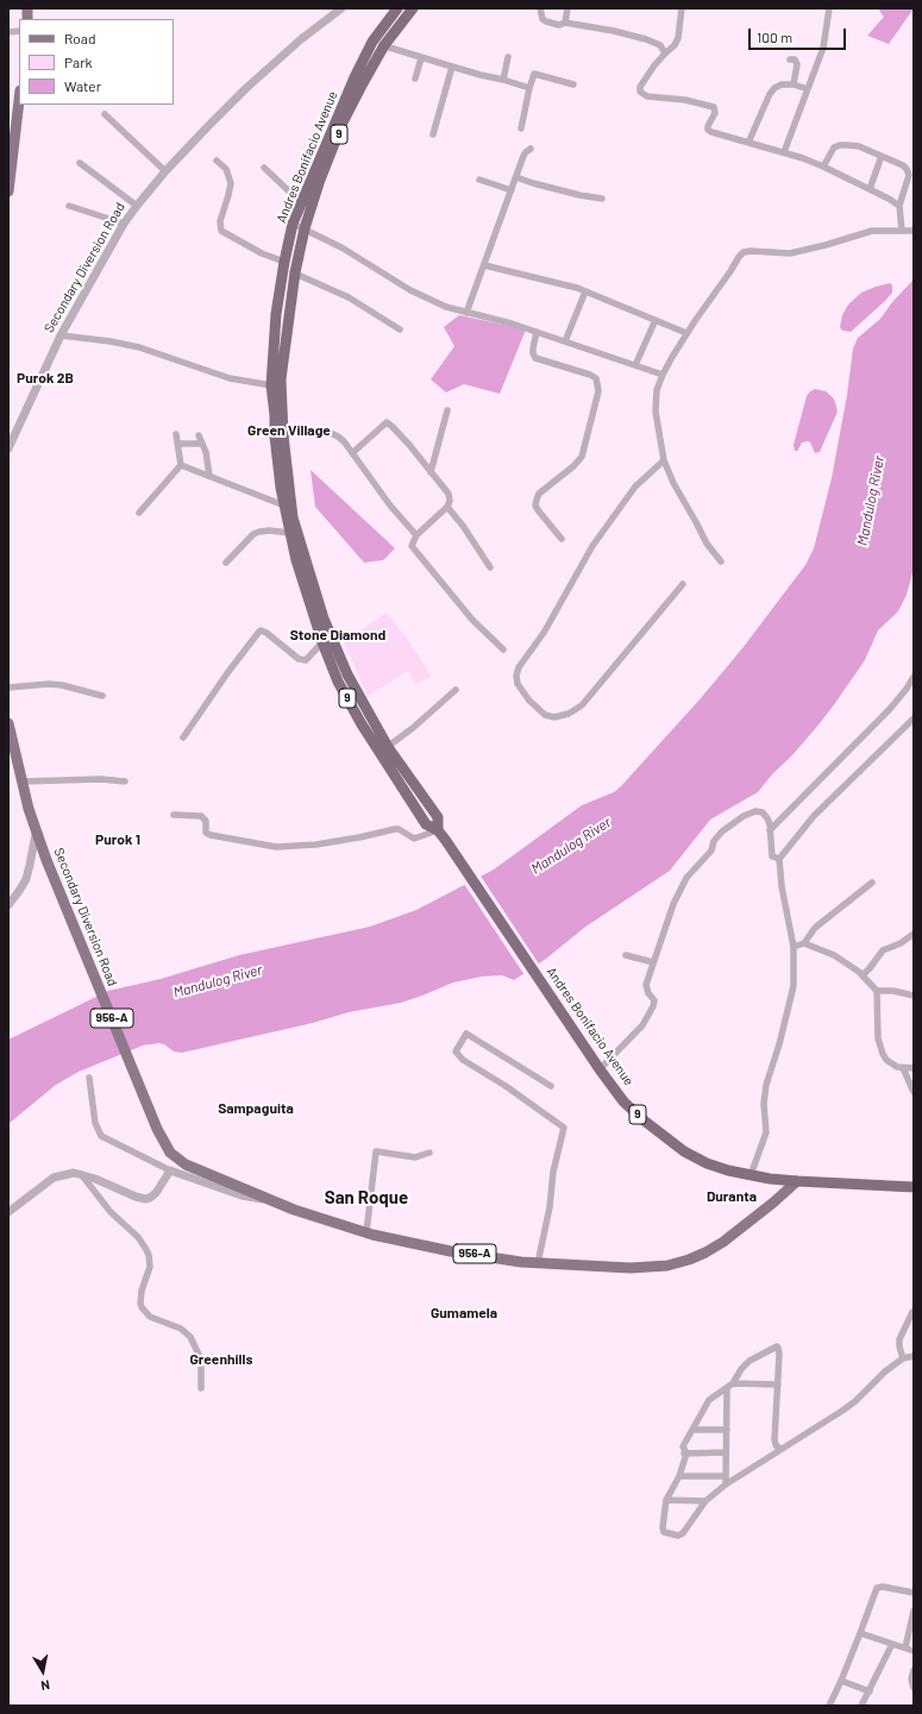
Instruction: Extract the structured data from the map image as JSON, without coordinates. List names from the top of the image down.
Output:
{
  "streets": {
    "highway": ["9", "Andres Bonifacio Avenue"],
    "main road": ["Secondary Diversion Road", "956-A"]
  },
  "crossings": [
    ["9", "Andres Bonifacio Avenue"],
    ["9", "Secondary Diversion Road"],
    ["Andres Bonifacio Avenue", "Secondary Diversion Road"]
  ],
  "districts": [
    "Purok 2B",
    "Green Village",
    "Stone Diamond",
    "Purok 1",
    "Sampaguita",
    "Duranta",
    "San Roque",
    "Gumamela",
    "Greenhills"
  ],
  "water": ["Mandulog River"],
  "legend": ["Road", "Park", "Water"],
  "scale_bar": "100 m",
  "north": "bottom"
}
